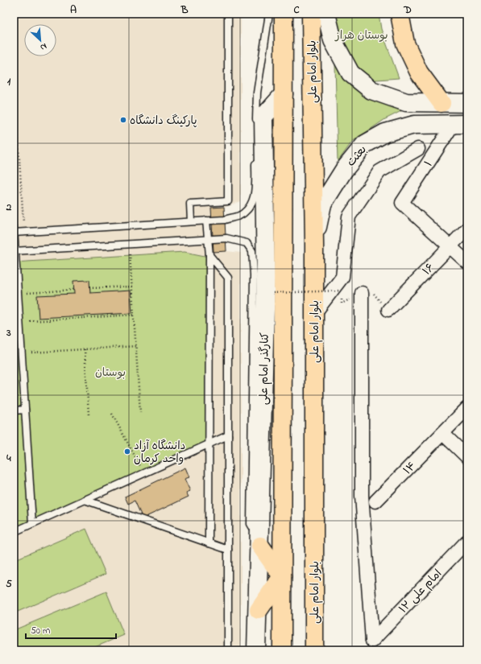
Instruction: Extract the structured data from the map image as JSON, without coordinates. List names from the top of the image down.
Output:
{
  "streets": {
    "main road": ["بلوار امام علی"],
    "street": [
      "بعثت",
      "۱",
      "۱۶",
      "کنارگذر امام علی",
      "۱۴",
      "امام علی ۱۲"
    ]
  },
  "crossings": [
    ["بلوار امام علی", "بعثت"],
    ["بعثت", "۱"],
    ["۱", "۱۶"]
  ],
  "parks": ["بوستان هراز", "بوستان"],
  "places": ["پارکینگ دانشگاه", "دانشگاه آزاد واحد کرمان"],
  "scale_bar": "50 m",
  "north": "bottom right",
  "grid": {
    "columns": [
      "A",
      "B",
      "C",
      "D"
    ],
    "rows": [
      "1",
      "2",
      "3",
      "4",
      "5"
    ]
  }
}
